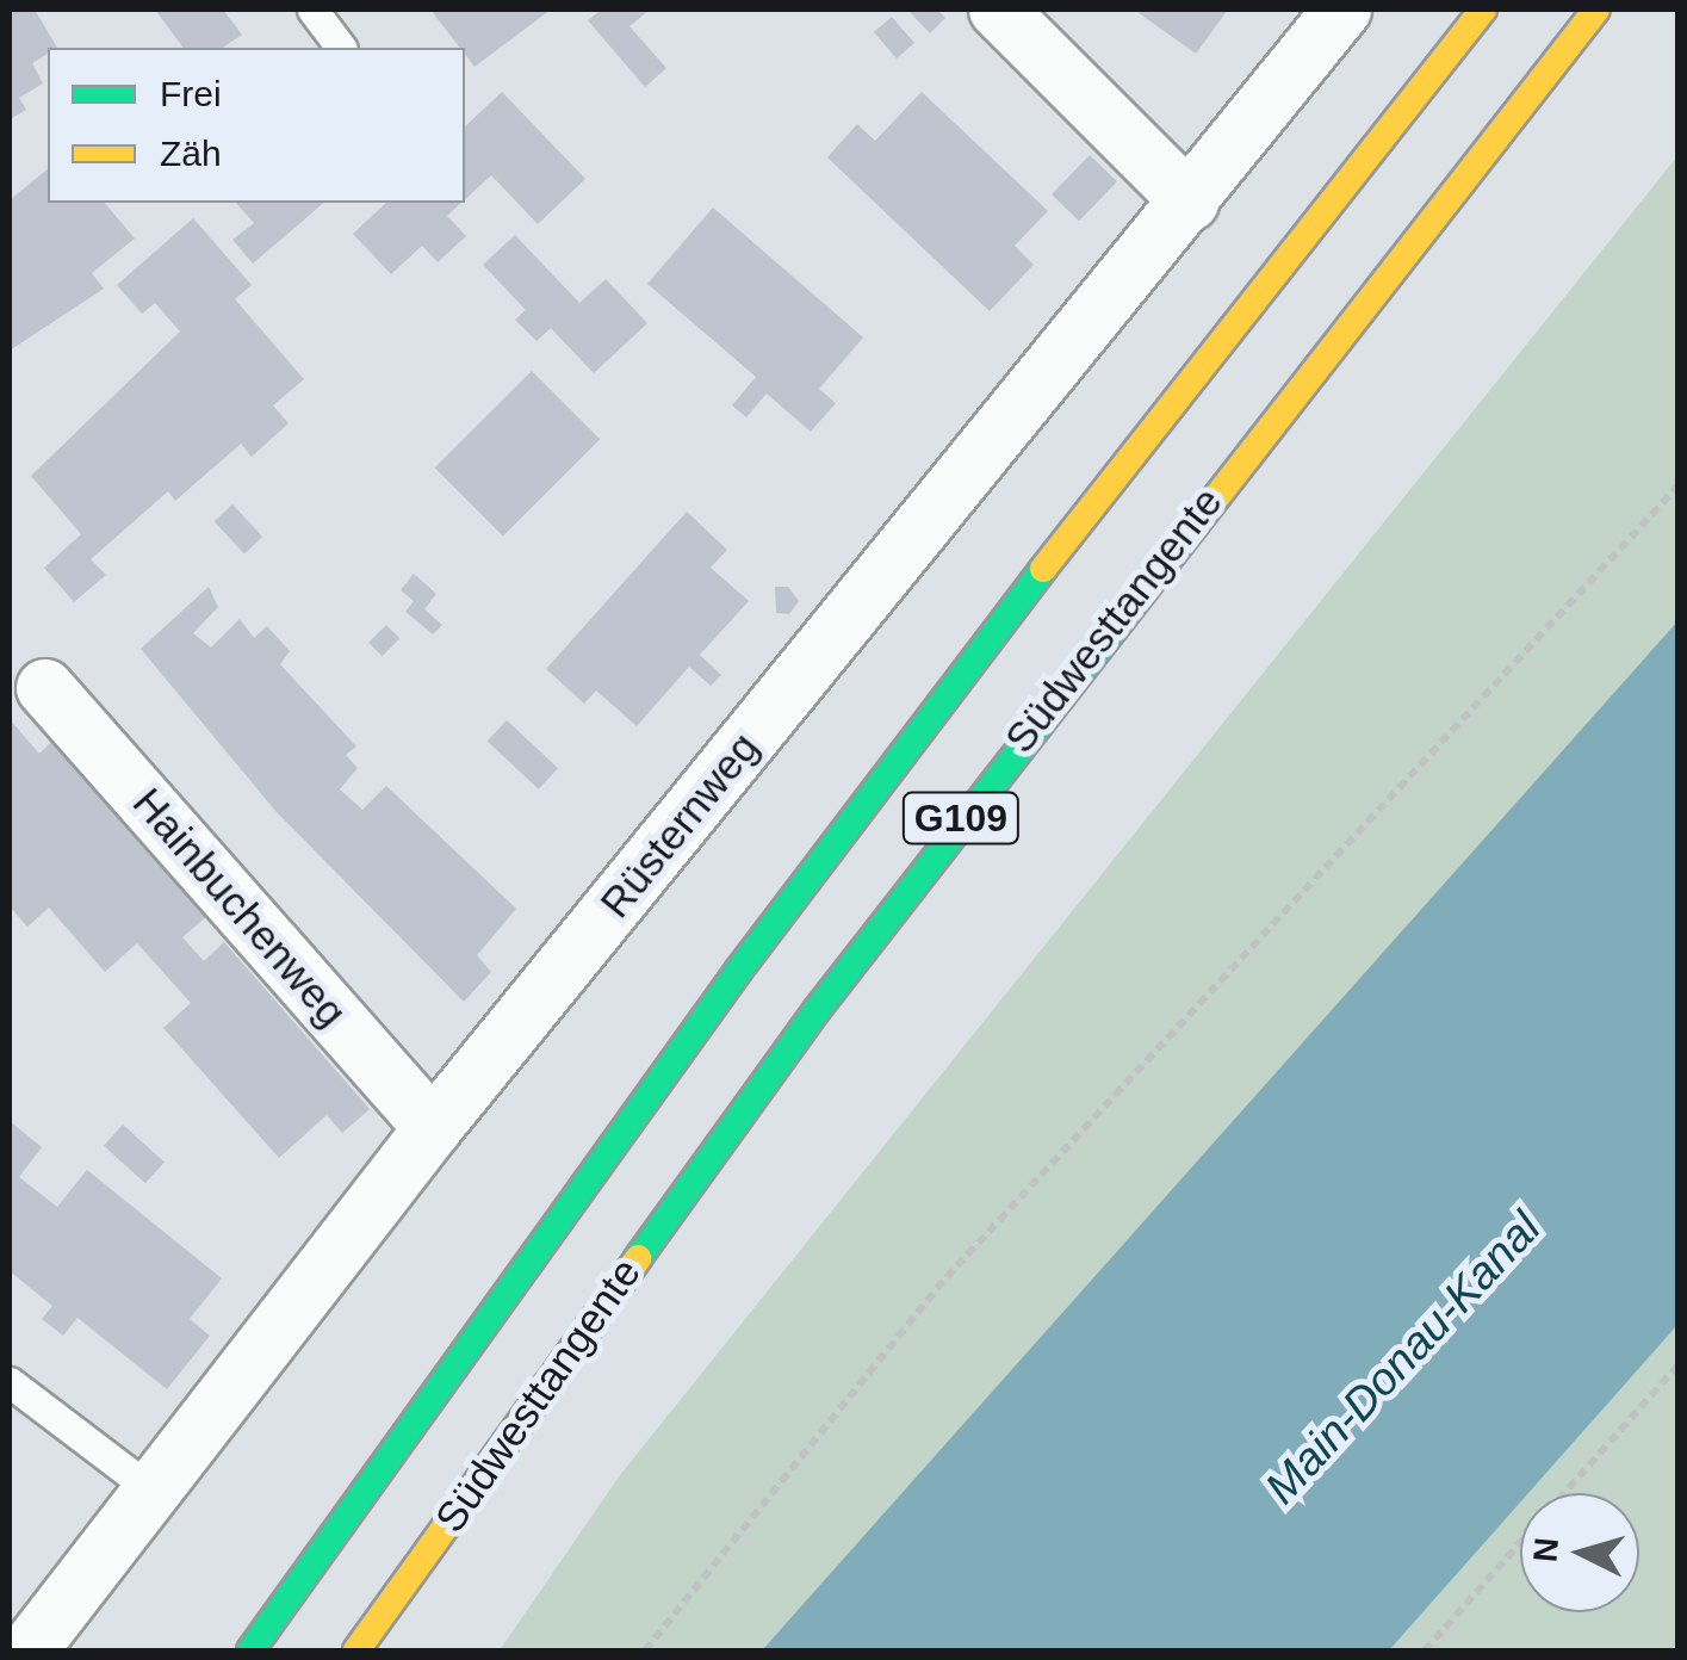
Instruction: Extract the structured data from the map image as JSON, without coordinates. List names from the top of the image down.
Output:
{
  "streets": {
    "highway": ["Südwesttangente", "G109"],
    "street": ["Rüsternweg", "Hainbuchenweg"]
  },
  "crossings": [
    ["Rüsternweg", "Hainbuchenweg"]
  ],
  "water": ["Main-Donau-Kanal"],
  "legend": ["Frei", "Zäh"],
  "north": "left"
}
